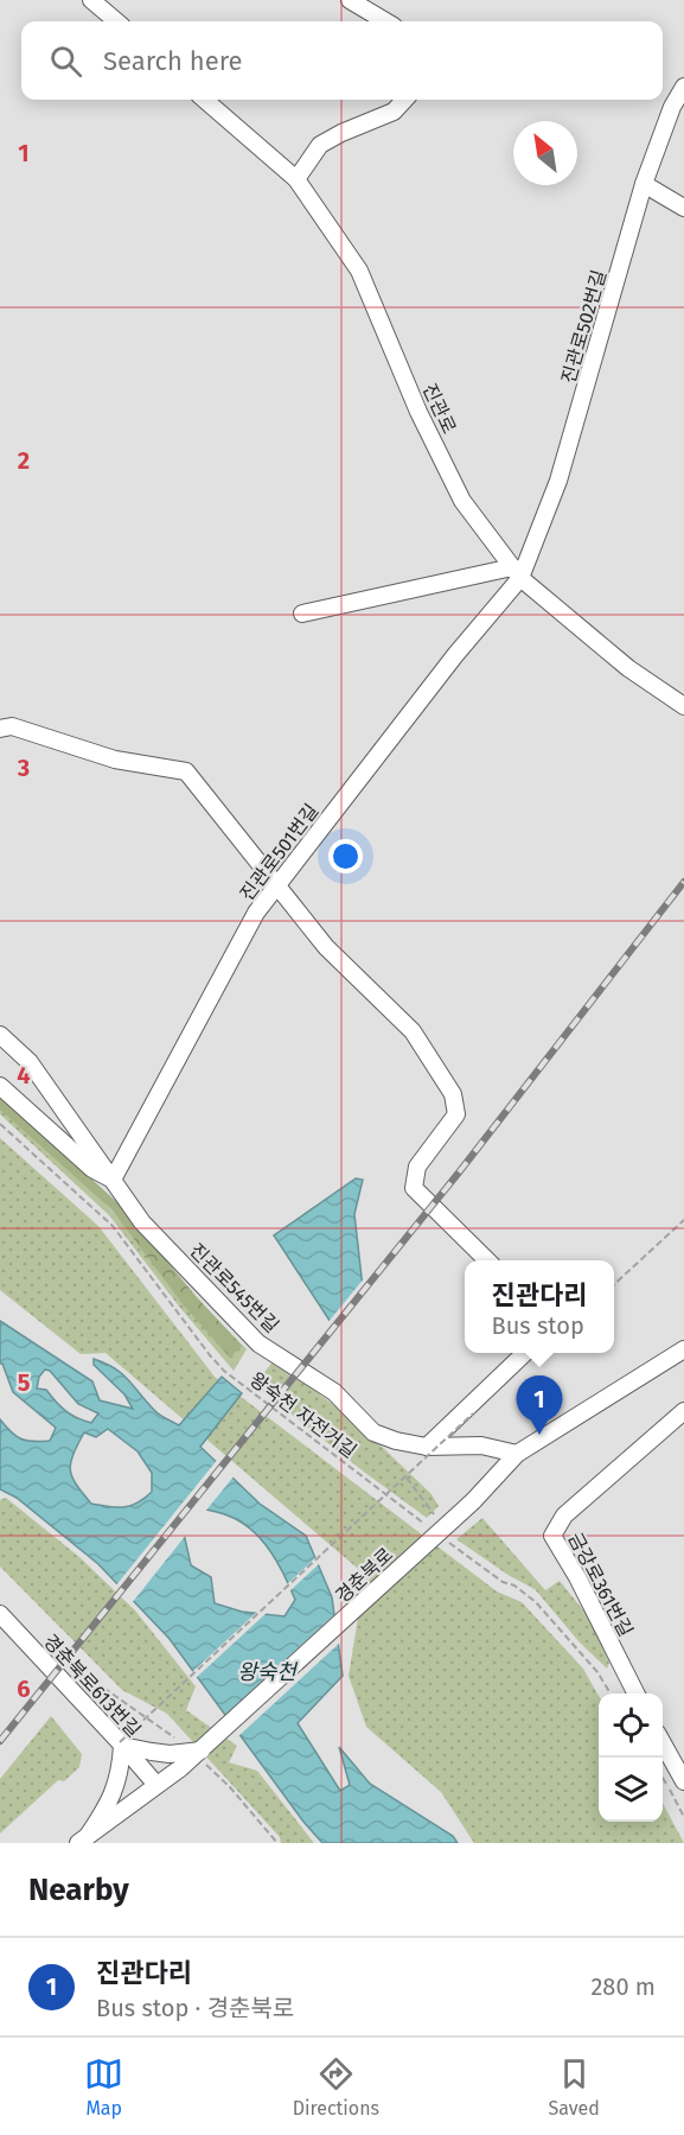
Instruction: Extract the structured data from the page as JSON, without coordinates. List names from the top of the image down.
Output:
{
  "streets": {
    "street": [
      "진관로502번길",
      "진관로",
      "진관로501번길",
      "진관로545번길",
      "경춘북로",
      "금강로361번길",
      "경춘북로613번길"
    ],
    "path": ["왕숙천 자전거길"]
  },
  "crossings": [
    ["진관로502번길", "진관로"],
    ["진관로502번길", "진관로501번길"],
    ["진관로", "진관로501번길"],
    ["진관로501번길", "진관로545번길"],
    ["진관로545번길", "경춘북로"],
    ["경춘북로", "경춘북로613번길"]
  ],
  "water": ["왕숙천"],
  "north": "top left",
  "page": {
    "search": "Search here",
    "popup": ["진관다리", "Bus stop"],
    "pins": "1",
    "heading": "Nearby",
    "list": [
      {
        "mark": "1",
        "name": "진관다리",
        "note": "Bus stop · 경춘북로",
        "value": "280 m"
      }
    ],
    "nav": ["Map", "Directions", "Saved"]
  },
  "grid": {
    "rows": [
      "1",
      "2",
      "3",
      "4",
      "5",
      "6"
    ]
  }
}
